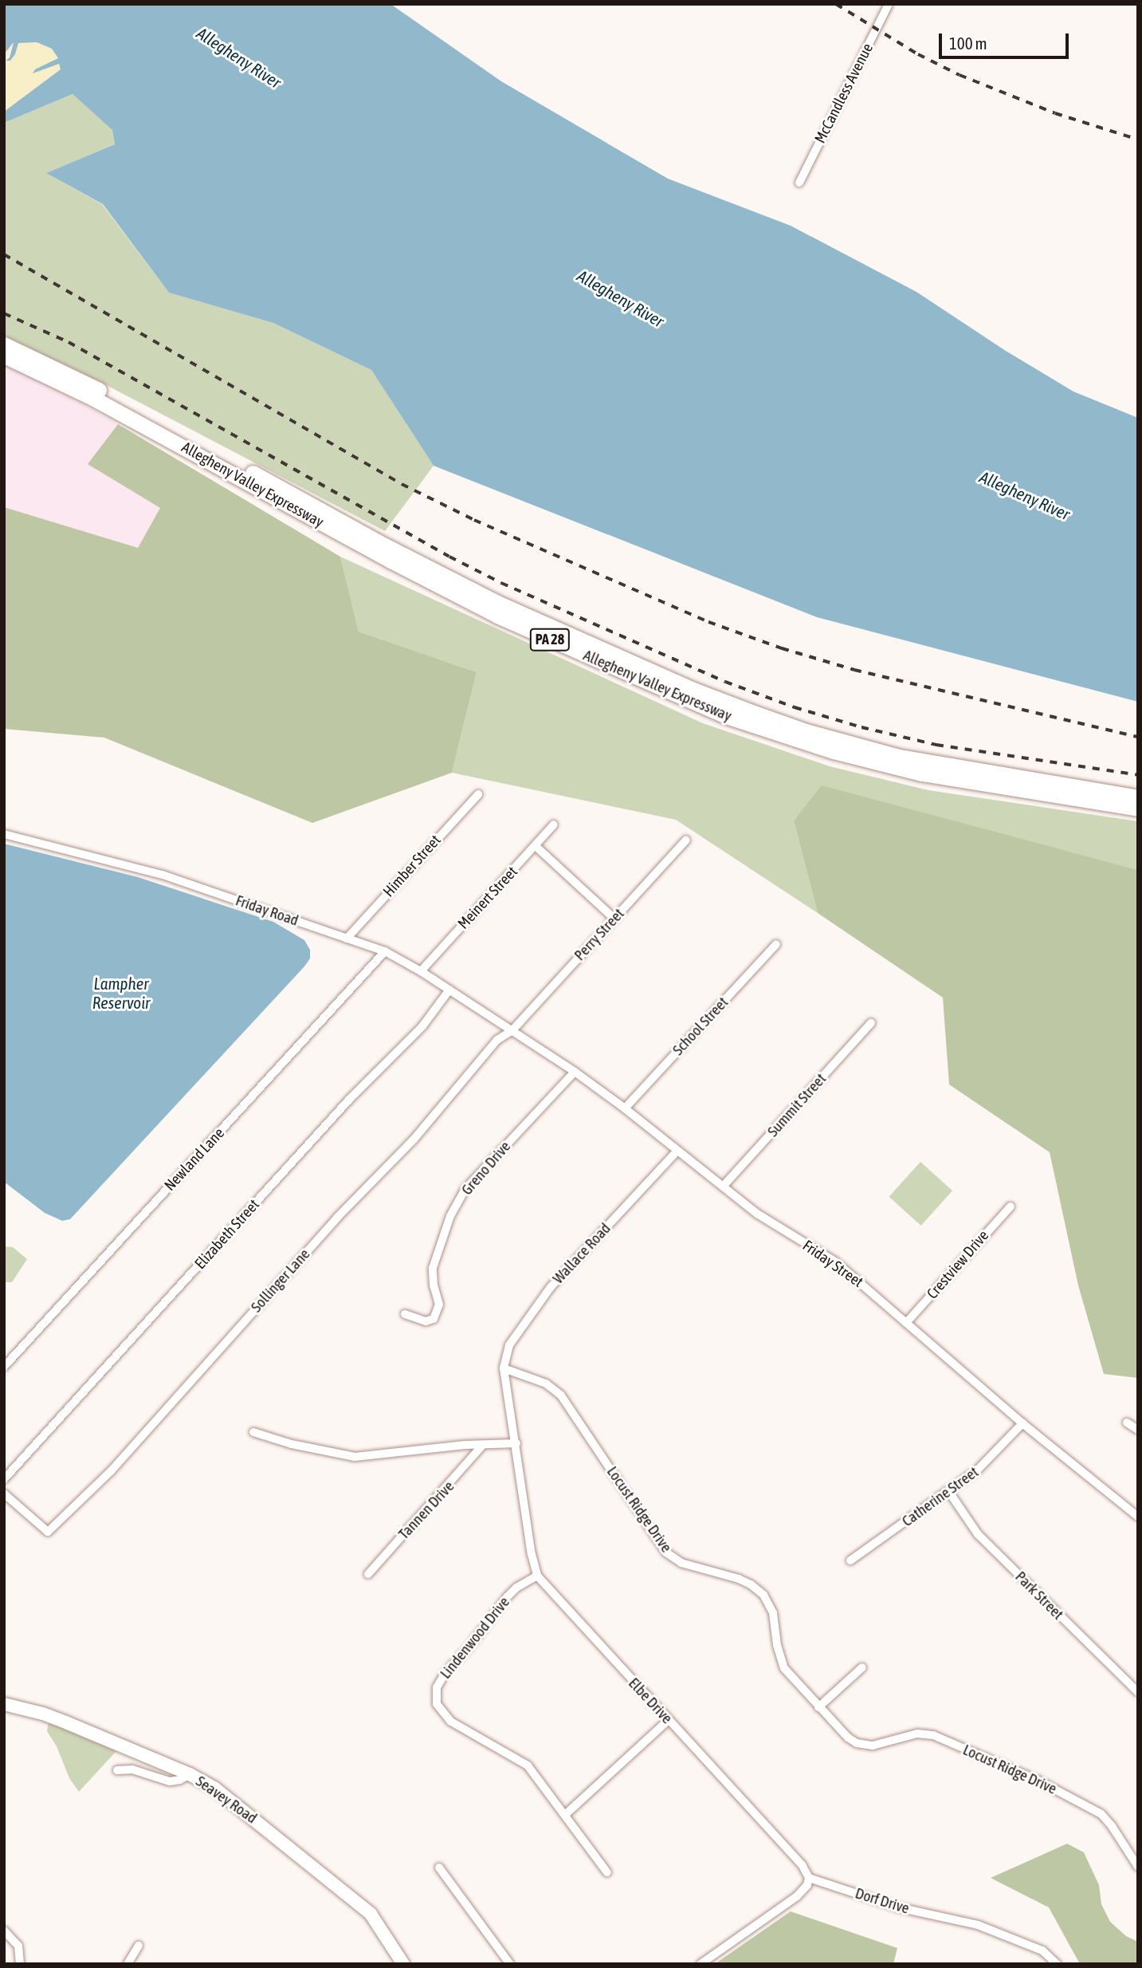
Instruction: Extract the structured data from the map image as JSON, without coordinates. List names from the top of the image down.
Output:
{
  "streets": {
    "highway": ["Allegheny Valley Expressway", "PA 28"],
    "street": [
      "McCandless Avenue",
      "Himber Street",
      "Meinert Street",
      "Friday Road",
      "Perry Street",
      "School Street",
      "Summit Street",
      "Newland Lane",
      "Greno Drive",
      "Elizabeth Street",
      "Wallace Road",
      "Friday Street",
      "Crestview Drive",
      "Sollinger Lane",
      "Catherine Street",
      "Locust Ridge Drive",
      "Tannen Drive",
      "Park Street",
      "Lindenwood Drive",
      "Elbe Drive",
      "Seavey Road",
      "Dorf Drive"
    ]
  },
  "crossings": [
    ["Himber Street", "Friday Road"],
    ["Meinert Street", "Friday Road"],
    ["Friday Road", "Perry Street"],
    ["Friday Road", "Newland Lane"],
    ["Friday Road", "Elizabeth Street"],
    ["Friday Road", "Friday Street"],
    ["Friday Road", "Sollinger Lane"],
    ["Perry Street", "Friday Street"],
    ["Perry Street", "Sollinger Lane"],
    ["School Street", "Friday Street"],
    ["Summit Street", "Friday Street"],
    ["Greno Drive", "Friday Street"],
    ["Wallace Road", "Friday Street"],
    ["Wallace Road", "Locust Ridge Drive"],
    ["Wallace Road", "Elbe Drive"],
    ["Friday Street", "Crestview Drive"],
    ["Friday Street", "Sollinger Lane"],
    ["Friday Street", "Catherine Street"],
    ["Catherine Street", "Park Street"],
    ["Locust Ridge Drive", "Elbe Drive"],
    ["Lindenwood Drive", "Elbe Drive"],
    ["Elbe Drive", "Dorf Drive"]
  ],
  "water": ["Allegheny River", "Lampher Reservoir"],
  "scale_bar": "100 m"
}
